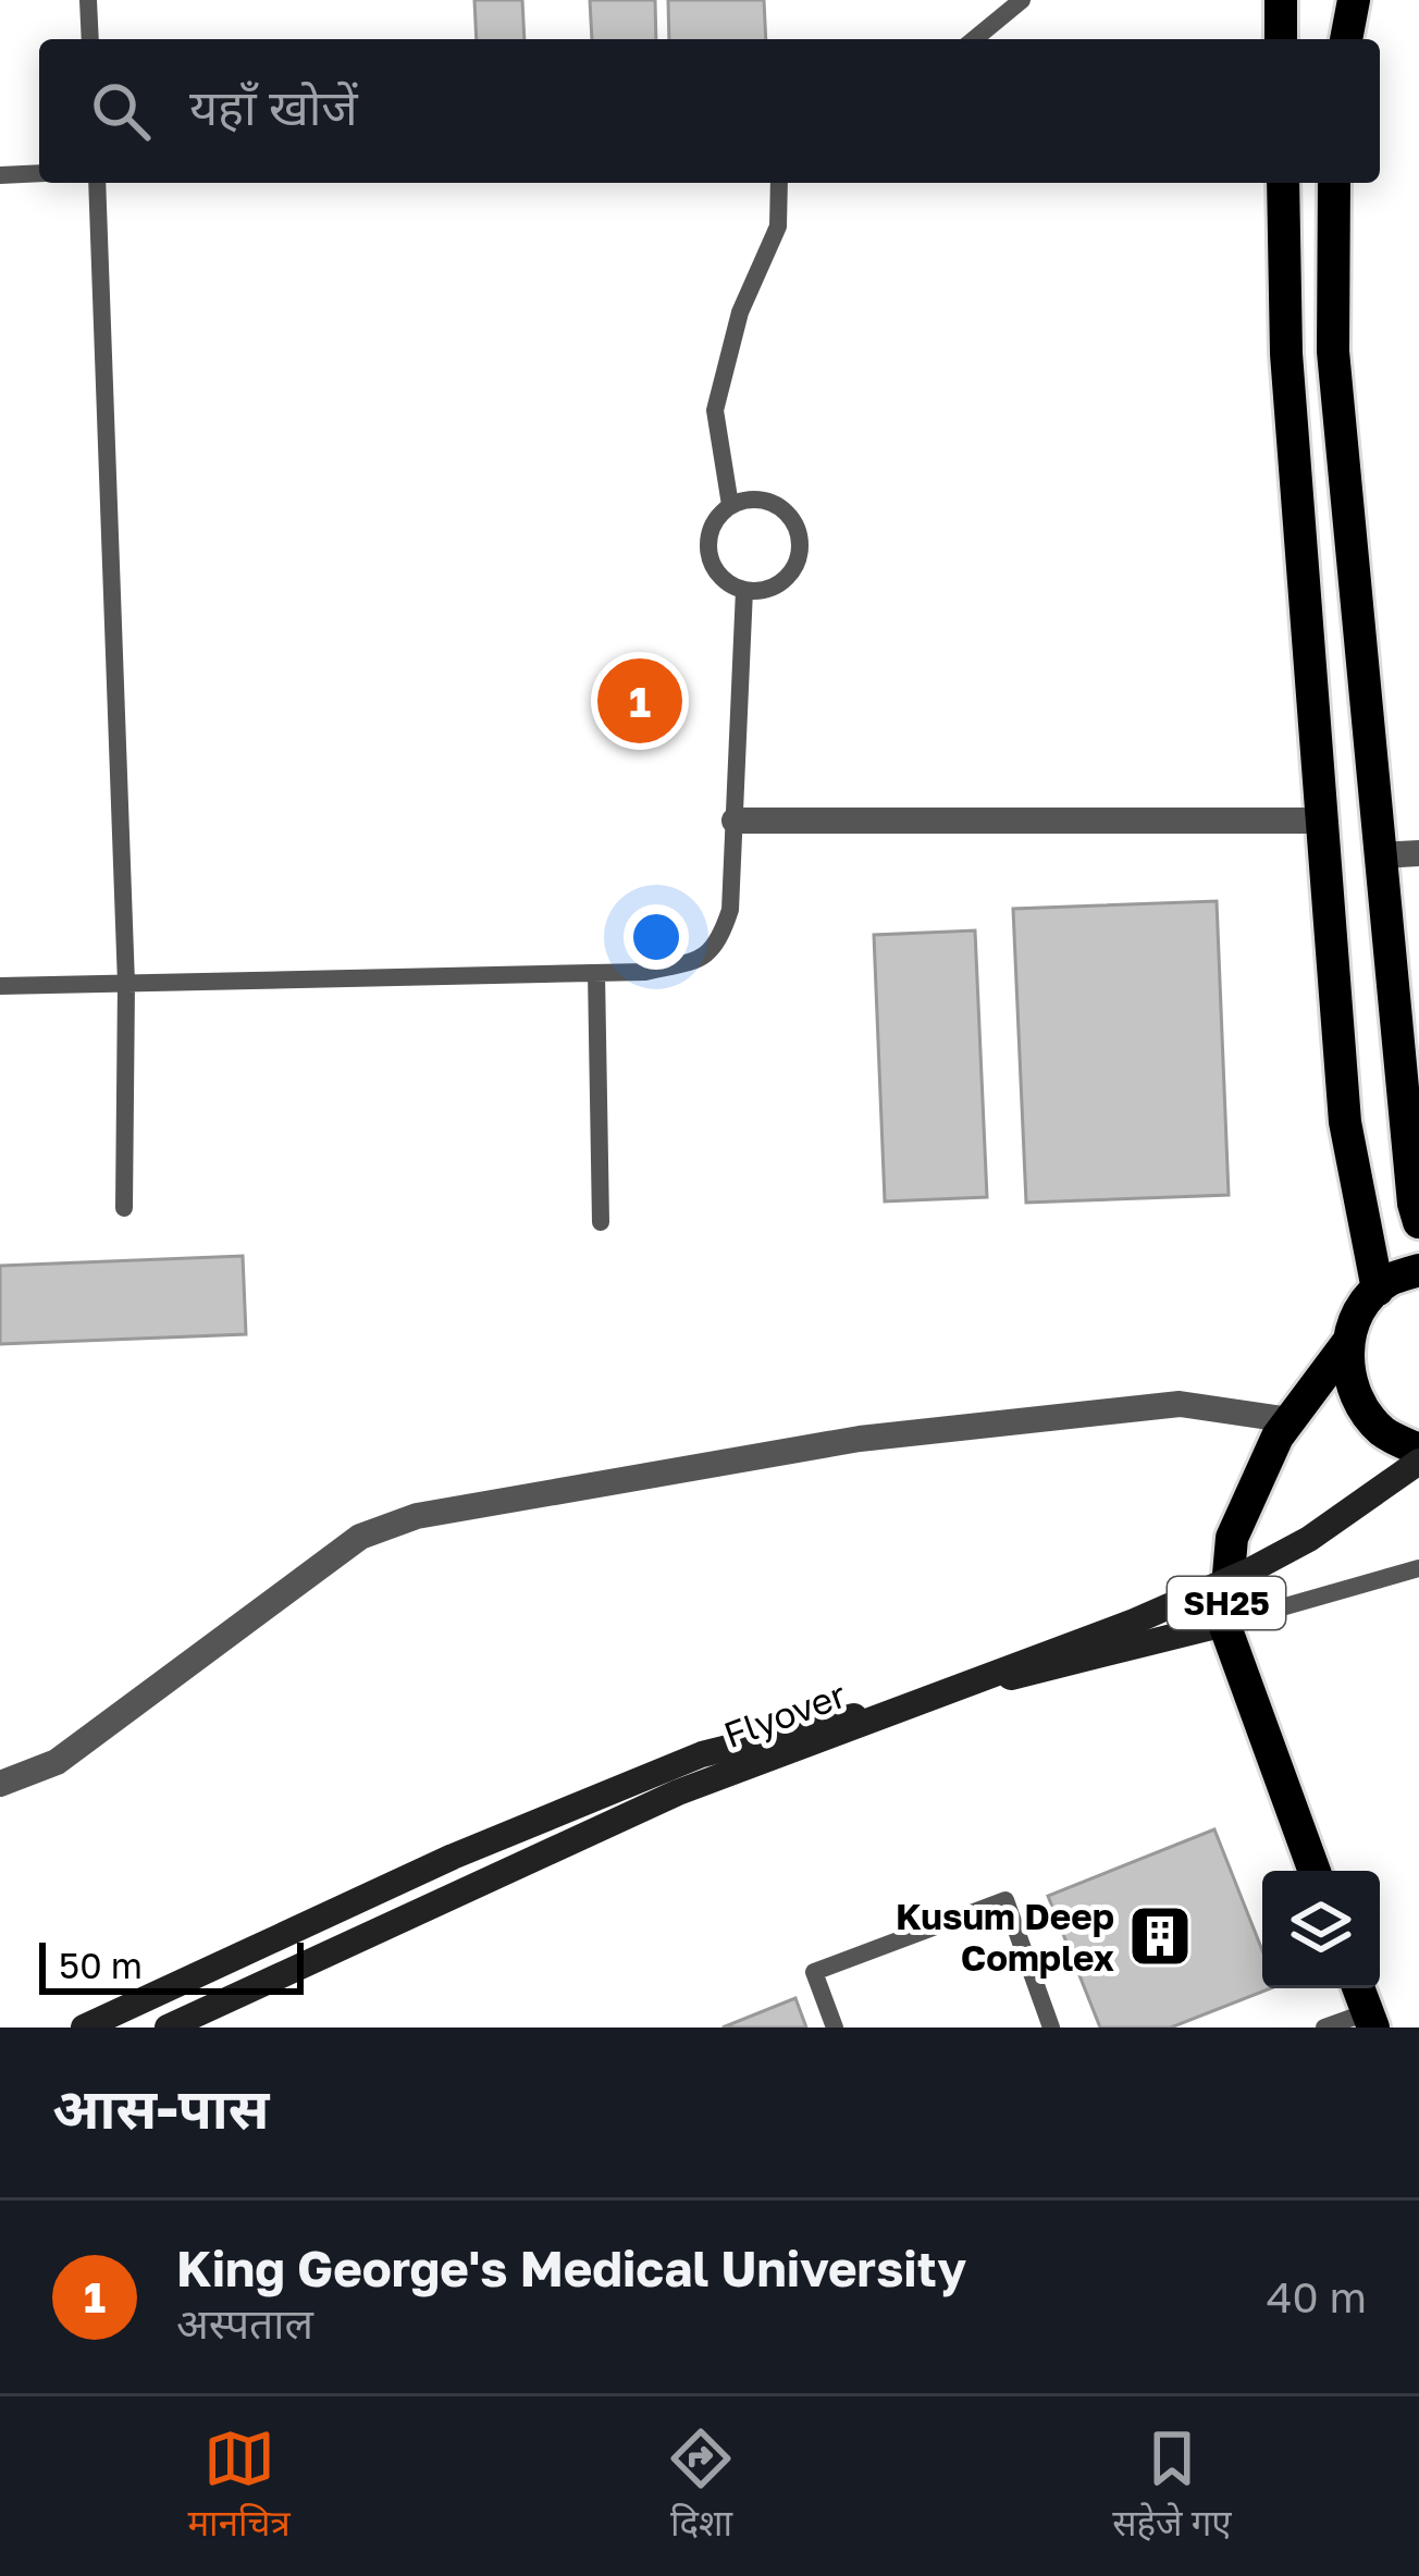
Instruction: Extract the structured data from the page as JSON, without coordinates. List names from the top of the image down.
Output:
{
  "streets": {
    "main road": ["SH25", "Flyover"]
  },
  "places": {
    "building": ["Kusum Deep Complex"]
  },
  "scale_bar": "50 m",
  "page": {
    "search": "यहाँ खोजें",
    "pins": "1",
    "scale": "50 m",
    "heading": "आस-पास",
    "list": [
      {
        "mark": "1",
        "name": "King George's Medical University",
        "note": "अस्पताल",
        "value": "40 m"
      }
    ],
    "nav": ["मानचित्र", "दिशा", "सहेजे गए"]
  }
}
